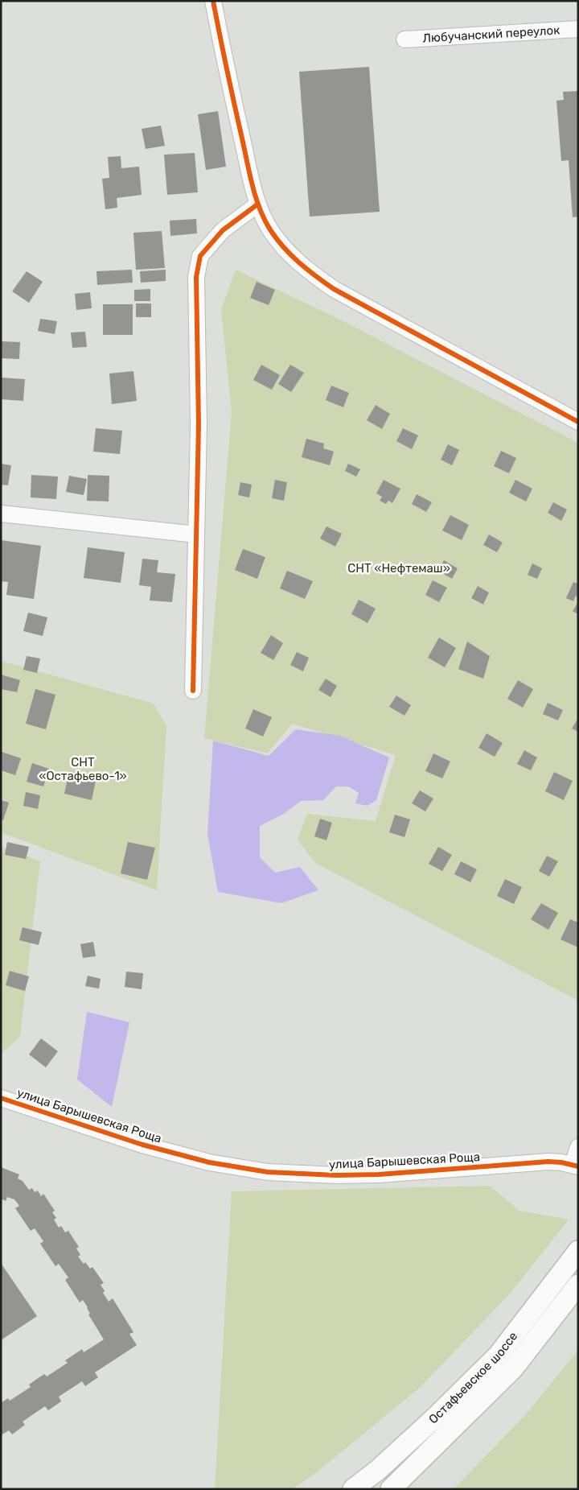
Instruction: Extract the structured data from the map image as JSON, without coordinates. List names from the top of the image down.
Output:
{
  "streets": {
    "main road": ["Остафьевское шоссе"],
    "street": ["Любучанский переулок", "улица Барышевская Роща"]
  },
  "parks": ["СНТ «Нефтемаш»", "СНТ «Остафьево-1»"]
}
